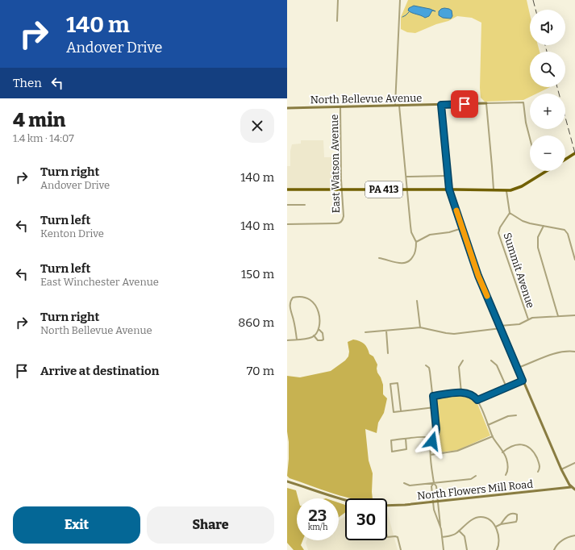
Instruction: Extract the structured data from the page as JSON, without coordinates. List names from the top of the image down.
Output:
{
  "streets": {
    "main road": ["PA 413"],
    "street": [
      "North Bellevue Avenue",
      "East Watson Avenue",
      "Summit Avenue",
      "North Flowers Mill Road"
    ]
  },
  "crossings": [
    ["North Bellevue Avenue", "East Watson Avenue"],
    ["East Watson Avenue", "PA 413"]
  ],
  "page": {
    "turn": ["140 m", "Andover Drive"],
    "map_buttons": ["+", "−"],
    "then": "Then",
    "heading": ["4 min", "1.4 km · 14:07"],
    "list": [
      {
        "name": "Turn right",
        "note": "Andover Drive",
        "value": "140 m"
      },
      {
        "name": "Turn left",
        "note": "Kenton Drive",
        "value": "140 m"
      },
      {
        "name": "Turn left",
        "note": "East Winchester Avenue",
        "value": "150 m"
      },
      {
        "name": "Turn right",
        "note": "North Bellevue Avenue",
        "value": "860 m"
      },
      {
        "name": "Arrive at destination",
        "value": "70 m"
      }
    ],
    "speed": "23 km/h",
    "limit": "30",
    "buttons": ["Exit", "Share"]
  }
}
